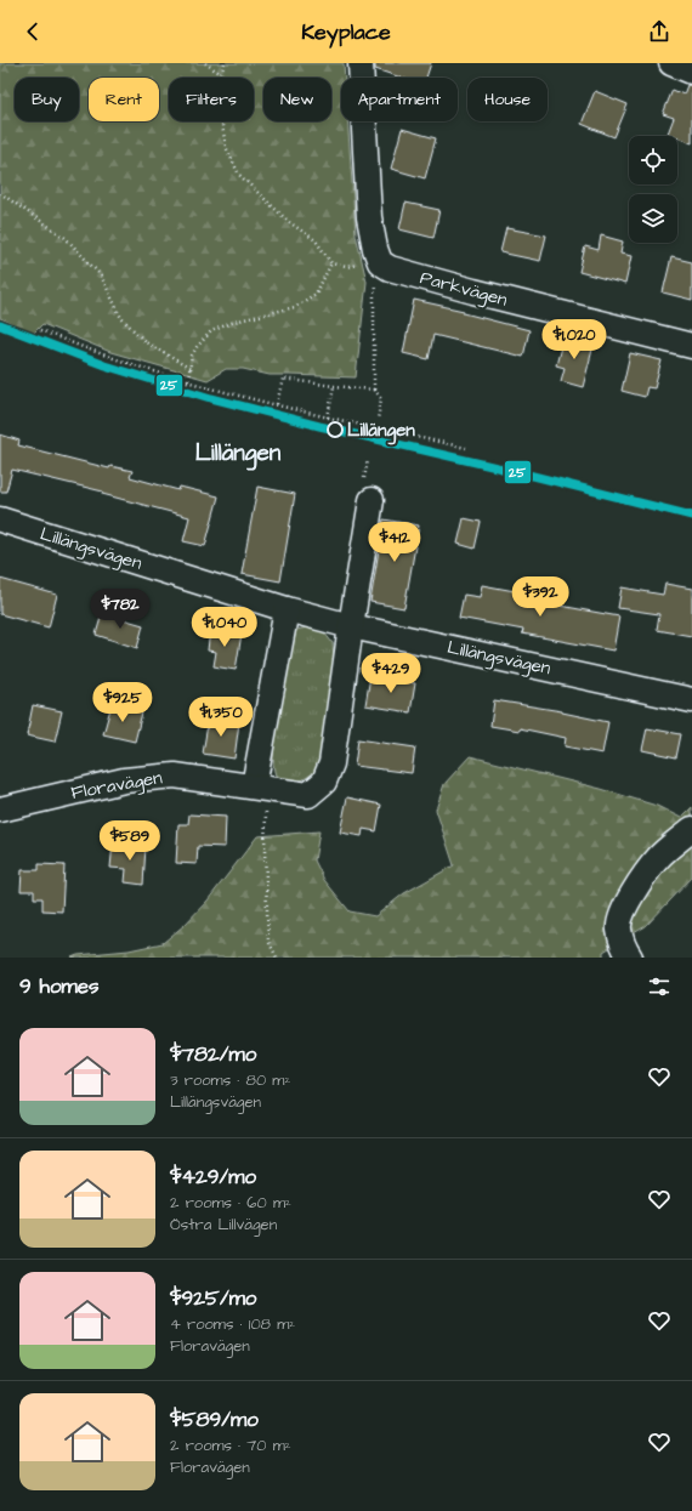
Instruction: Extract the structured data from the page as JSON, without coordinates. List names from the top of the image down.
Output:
{
  "streets": {
    "street": ["Parkvägen", "Lillängsvägen", "Floravägen"]
  },
  "crossings": [
    ["Lillängsvägen", "Floravägen"]
  ],
  "districts": ["Lillängen"],
  "places": ["Lillängen"],
  "lines": ["transit line 25"],
  "page": {
    "header": "Keyplace",
    "chip": [
      "Buy",
      "Rent",
      "Filters",
      "New",
      "Apartment",
      "House"
    ],
    "price": [
      "$1,020",
      "$412",
      "$392",
      "$782",
      "$1,040",
      "$429",
      "$925",
      "$1,350",
      "$589"
    ],
    "heading": "9 homes",
    "list": [
      {
        "name": "$782/mo",
        "note": "3 rooms · 80 m² · Lillängsvägen"
      },
      {
        "name": "$429/mo",
        "note": "2 rooms · 60 m² · Östra Lillvägen"
      },
      {
        "name": "$925/mo",
        "note": "4 rooms · 108 m² · Floravägen"
      },
      {
        "name": "$589/mo",
        "note": "2 rooms · 70 m² · Floravägen"
      }
    ]
  }
}
